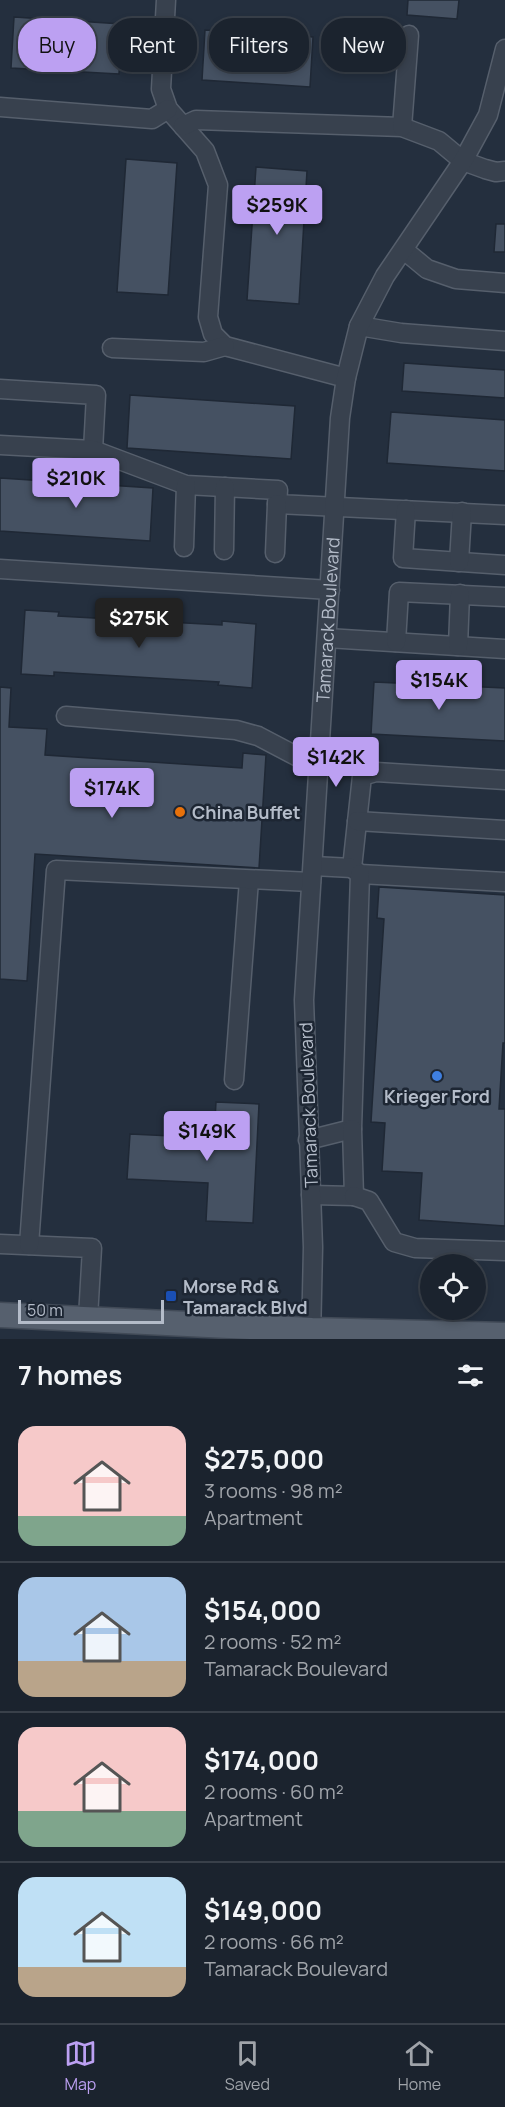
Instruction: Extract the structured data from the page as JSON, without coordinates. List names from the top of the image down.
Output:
{
  "streets": {
    "street": ["Tamarack Boulevard"]
  },
  "places": {
    "other": ["China Buffet", "Krieger Ford"],
    "transit": ["Morse Rd & Tamarack Blvd"]
  },
  "scale_bar": "50 m",
  "page": {
    "chip": [
      "Buy",
      "Rent",
      "Filters",
      "New"
    ],
    "price": [
      "$259K",
      "$210K",
      "$275K",
      "$154K",
      "$142K",
      "$174K",
      "$149K"
    ],
    "scale": "50 m",
    "heading": "7 homes",
    "list": [
      {
        "name": "$275,000",
        "note": "3 rooms · 98 m² · Apartment"
      },
      {
        "name": "$154,000",
        "note": "2 rooms · 52 m² · Tamarack Boulevard"
      },
      {
        "name": "$174,000",
        "note": "2 rooms · 60 m² · Apartment"
      },
      {
        "name": "$149,000",
        "note": "2 rooms · 66 m² · Tamarack Boulevard"
      }
    ],
    "tabs": ["Map", "Saved", "Home"]
  }
}
